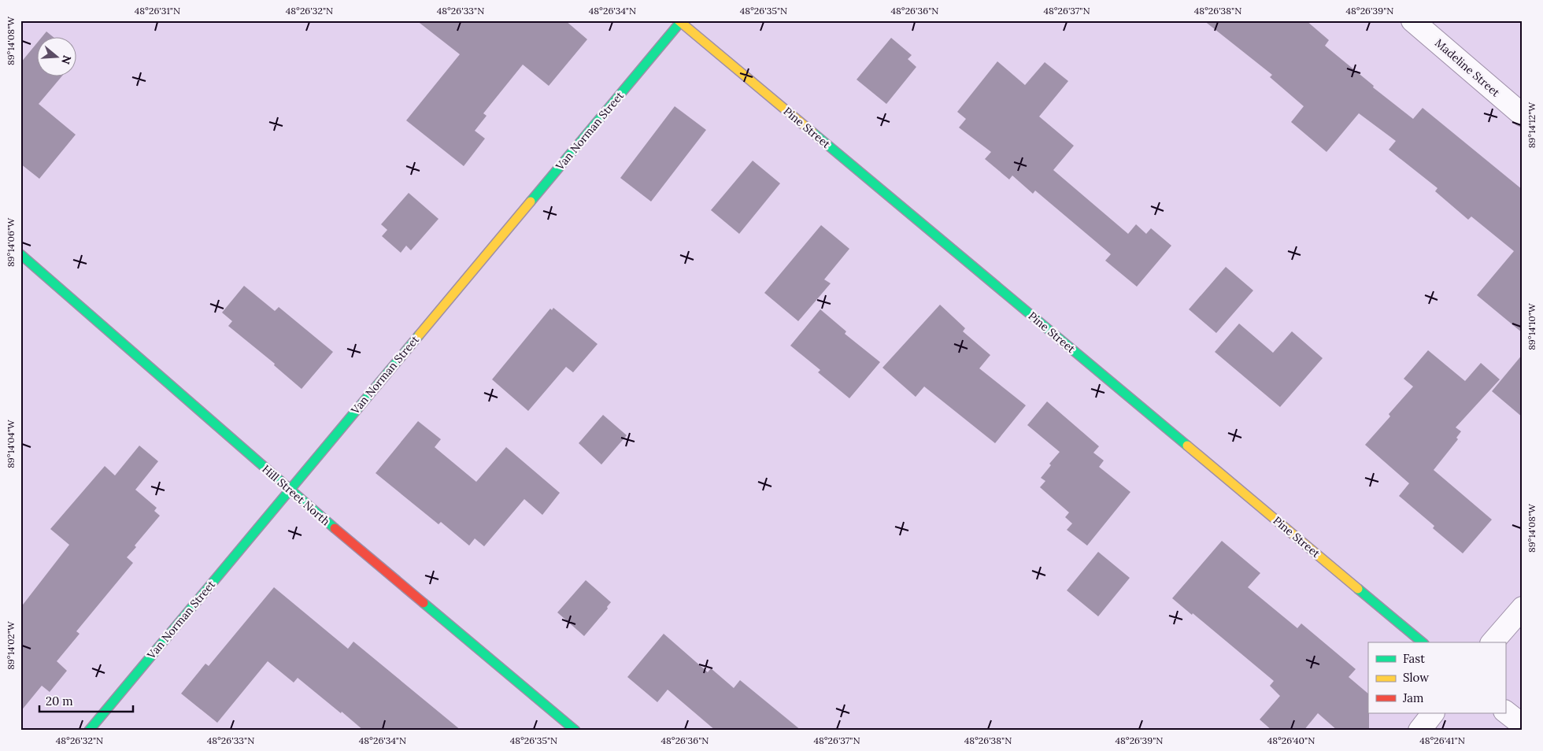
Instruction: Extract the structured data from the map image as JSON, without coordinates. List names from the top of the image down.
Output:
{
  "streets": {
    "street": [
      "Madeline Street",
      "Pine Street",
      "Van Norman Street",
      "Hill Street North"
    ]
  },
  "crossings": [
    ["Pine Street", "Van Norman Street"],
    ["Van Norman Street", "Hill Street North"]
  ],
  "legend": ["Fast", "Slow", "Jam"],
  "scale_bar": "20 m",
  "north": "right",
  "coordinates": [
    "48°26'31\"N",
    "48°26'32\"N",
    "48°26'33\"N",
    "48°26'34\"N",
    "48°26'35\"N",
    "48°26'36\"N",
    "48°26'37\"N",
    "48°26'38\"N",
    "48°26'39\"N",
    "89°14'08\"W",
    "89°14'12\"W",
    "89°14'06\"W",
    "89°14'10\"W",
    "89°14'04\"W",
    "89°14'02\"W",
    "48°26'40\"N",
    "48°26'41\"N"
  ]
}
